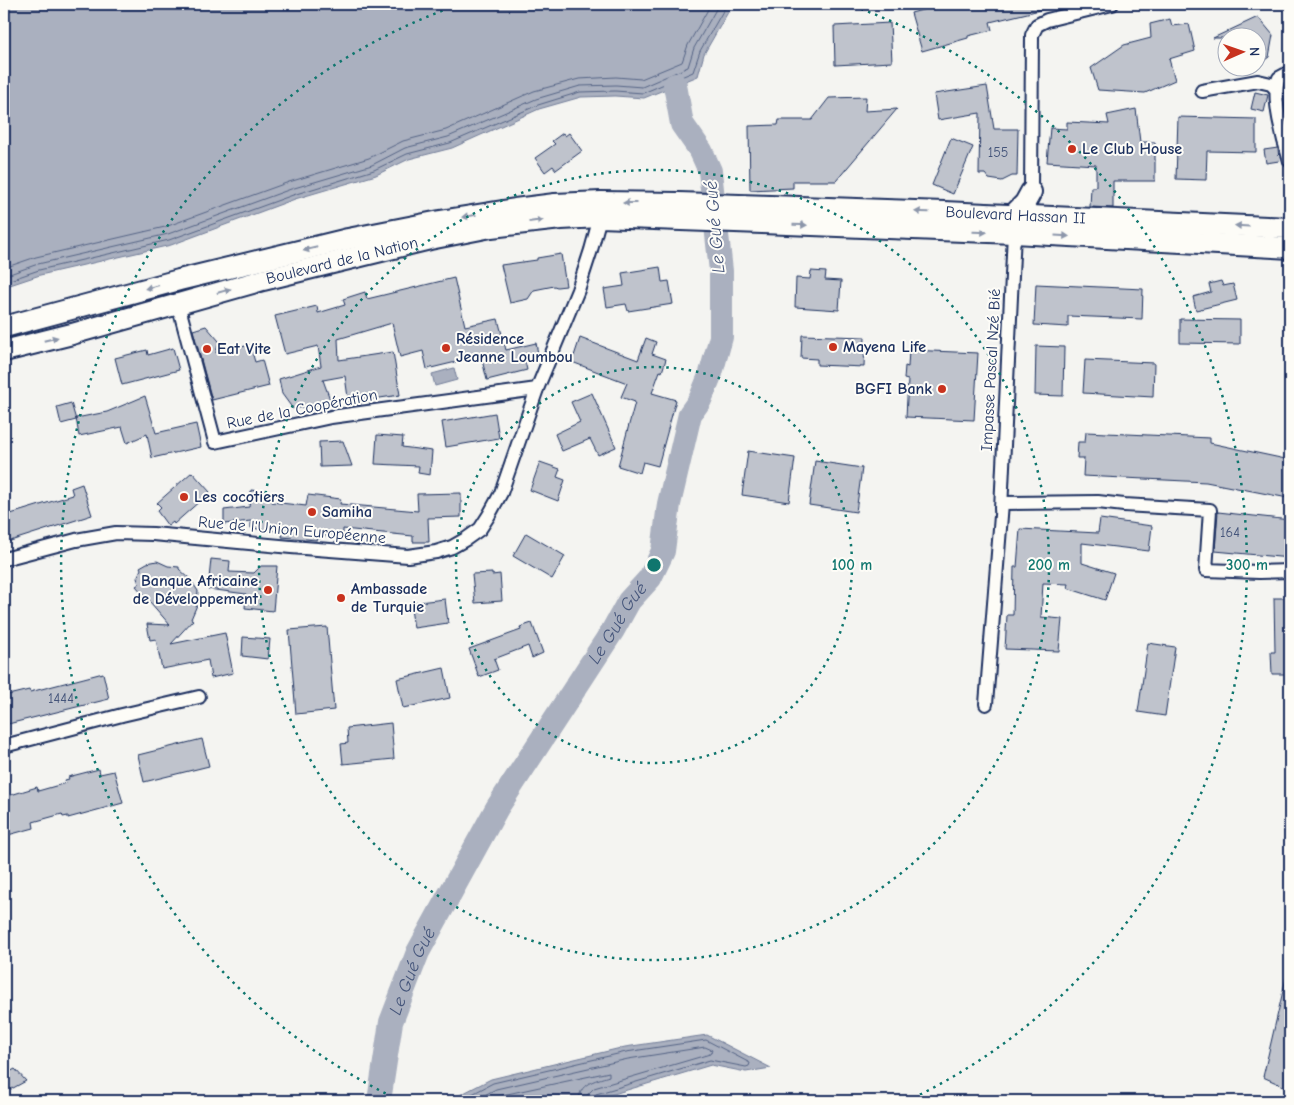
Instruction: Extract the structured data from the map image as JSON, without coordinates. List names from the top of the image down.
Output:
{
  "streets": {
    "main road": ["Boulevard Hassan II", "Boulevard de la Nation"],
    "street": ["Impasse Pascal Nzé Bié", "Rue de la Coopération", "Rue de l'Union Européenne"]
  },
  "crossings": [
    ["Boulevard Hassan II", "Boulevard de la Nation"],
    ["Boulevard Hassan II", "Impasse Pascal Nzé Bié"],
    ["Boulevard de la Nation", "Rue de la Coopération"],
    ["Boulevard de la Nation", "Rue de l'Union Européenne"],
    ["Rue de la Coopération", "Rue de l'Union Européenne"]
  ],
  "water": ["Le Gué Gué"],
  "places": [
    "Le Club House",
    "Mayena Life",
    "Résidence Jeanne Loumbou",
    "Eat Vite",
    "BGFI Bank",
    "Les cocotiers",
    "Samiha",
    "Banque Africaine de Développement",
    "Ambassade de Turquie"
  ],
  "house_numbers": ["155", "164", "1444"],
  "north": "right",
  "rings": ["100 m", "200 m", "300 m"]
}
